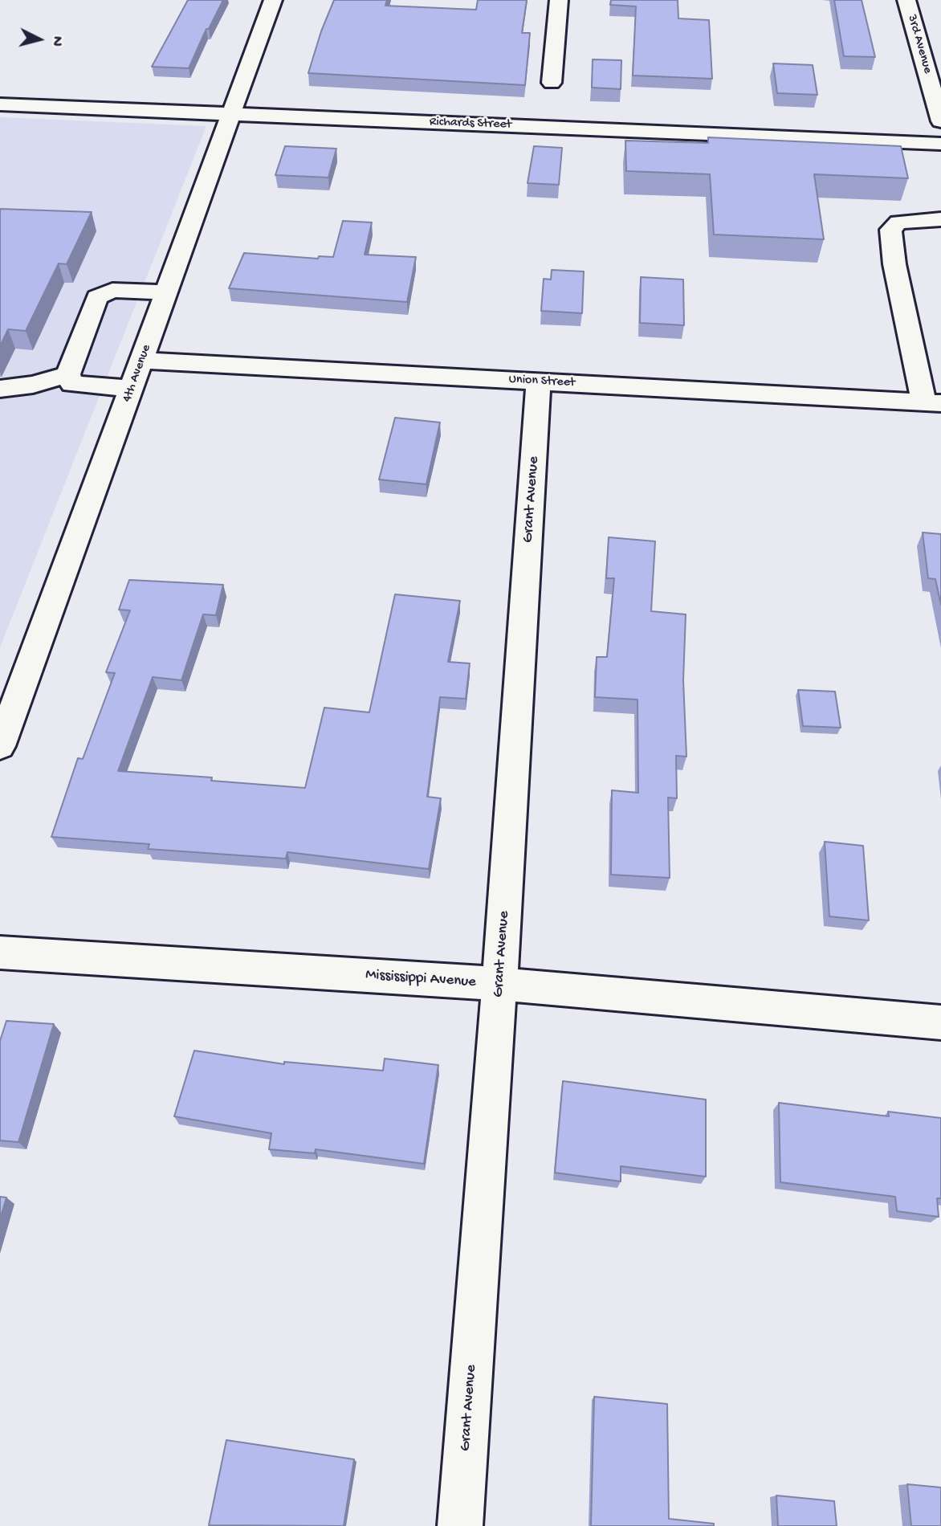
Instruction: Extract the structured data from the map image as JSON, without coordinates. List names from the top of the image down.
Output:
{
  "streets": {
    "street": [
      "3rd Avenue",
      "Richards Street",
      "4th Avenue",
      "Union Street",
      "Grant Avenue",
      "Mississippi Avenue"
    ]
  },
  "crossings": [
    ["Richards Street", "4th Avenue"],
    ["4th Avenue", "Union Street"],
    ["Union Street", "Grant Avenue"],
    ["Grant Avenue", "Mississippi Avenue"]
  ],
  "north": "right"
}
